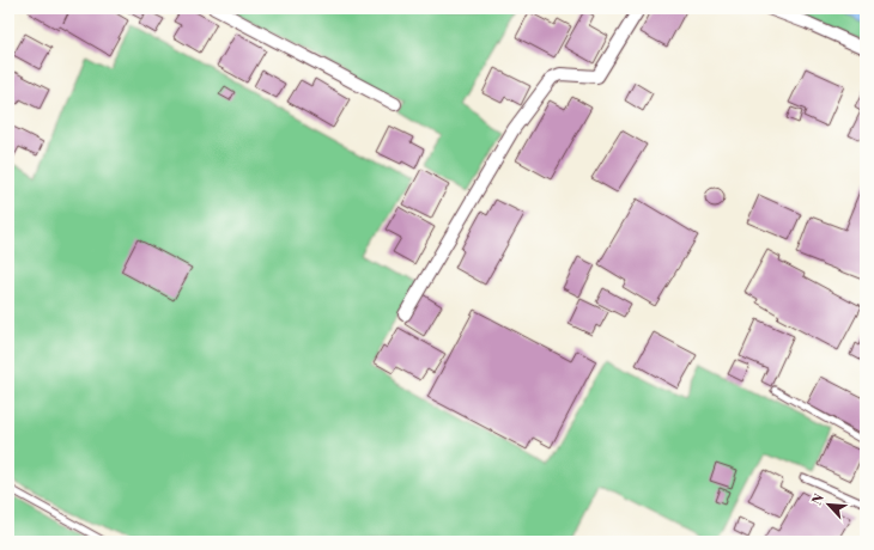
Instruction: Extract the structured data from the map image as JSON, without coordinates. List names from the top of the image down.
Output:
{
  "north": "top left"
}
